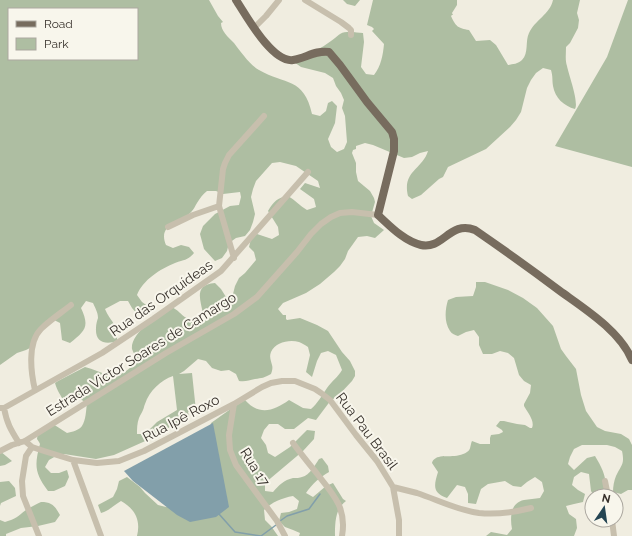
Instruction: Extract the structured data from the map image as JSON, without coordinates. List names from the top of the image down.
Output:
{
  "streets": {
    "street": [
      "Rua das Orquídeas",
      "Estrada Victor Soares de Camargo",
      "Rua Ipê Roxo",
      "Rua Pau Brasil",
      "Rua 17"
    ]
  },
  "crossings": [
    ["Rua Ipê Roxo", "Rua Pau Brasil"],
    ["Rua Ipê Roxo", "Rua 17"]
  ],
  "legend": ["Road", "Park"],
  "north": "top"
}
